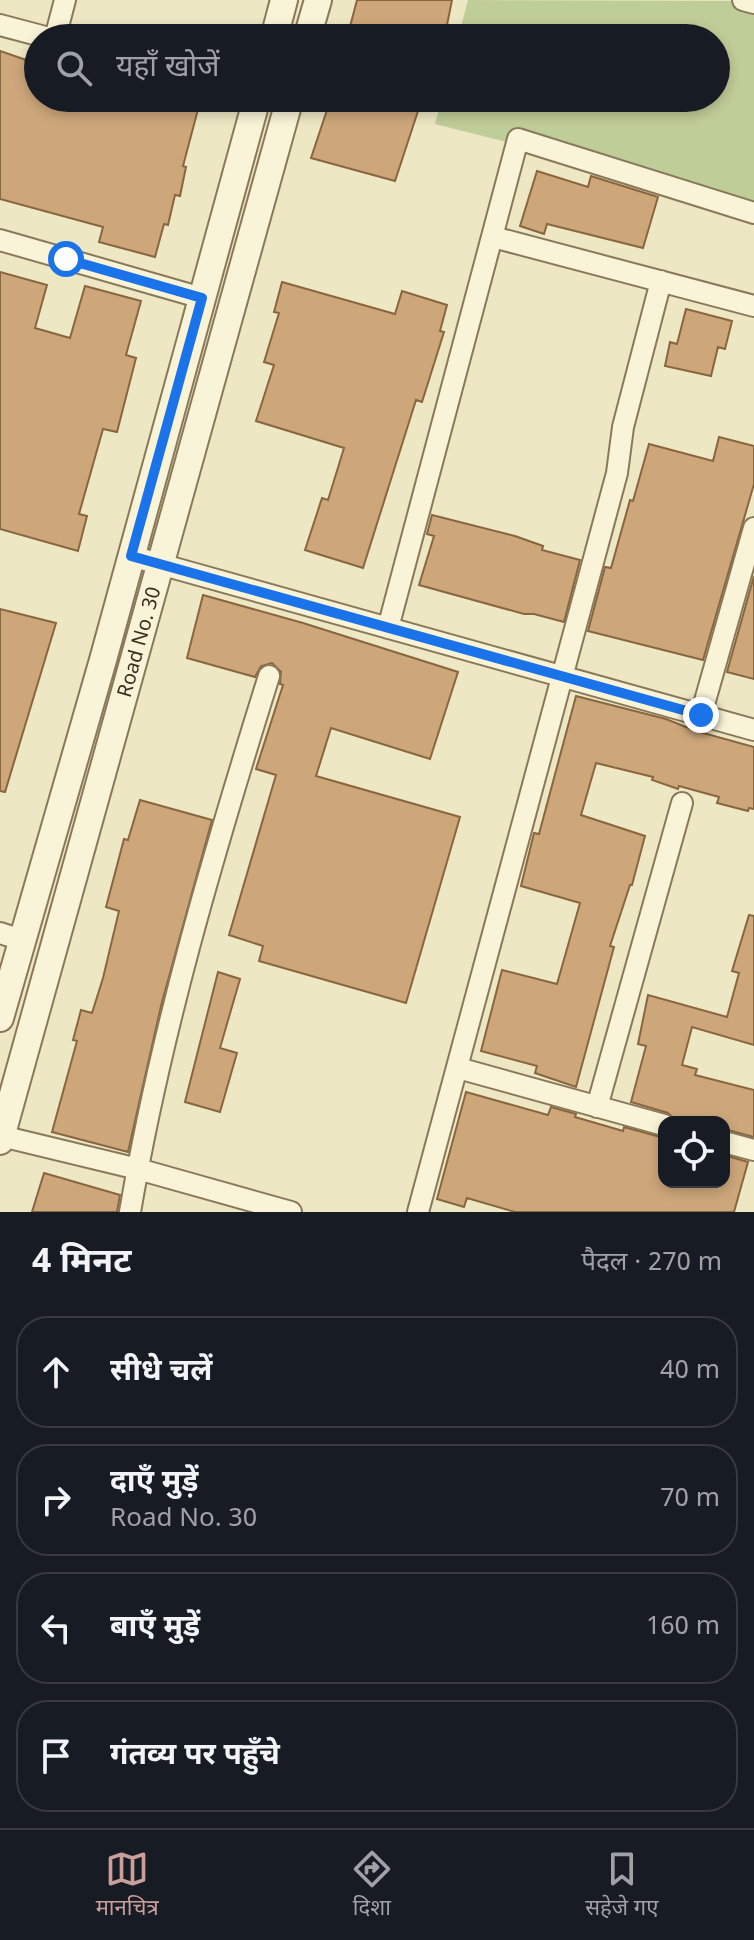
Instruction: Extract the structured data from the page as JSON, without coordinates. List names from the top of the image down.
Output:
{
  "streets": {
    "street": ["Road No. 30"]
  },
  "page": {
    "search": "यहाँ खोजें",
    "heading": ["4 मिनट", "पैदल · 270 m"],
    "list": [
      ["सीधे चलें", "40 m"],
      ["दाएँ मुड़ें", "Road No. 30", "70 m"],
      ["बाएँ मुड़ें", "160 m"],
      "गंतव्य पर पहुँचे"
    ],
    "nav": ["मानचित्र", "दिशा", "सहेजे गए"]
  }
}
